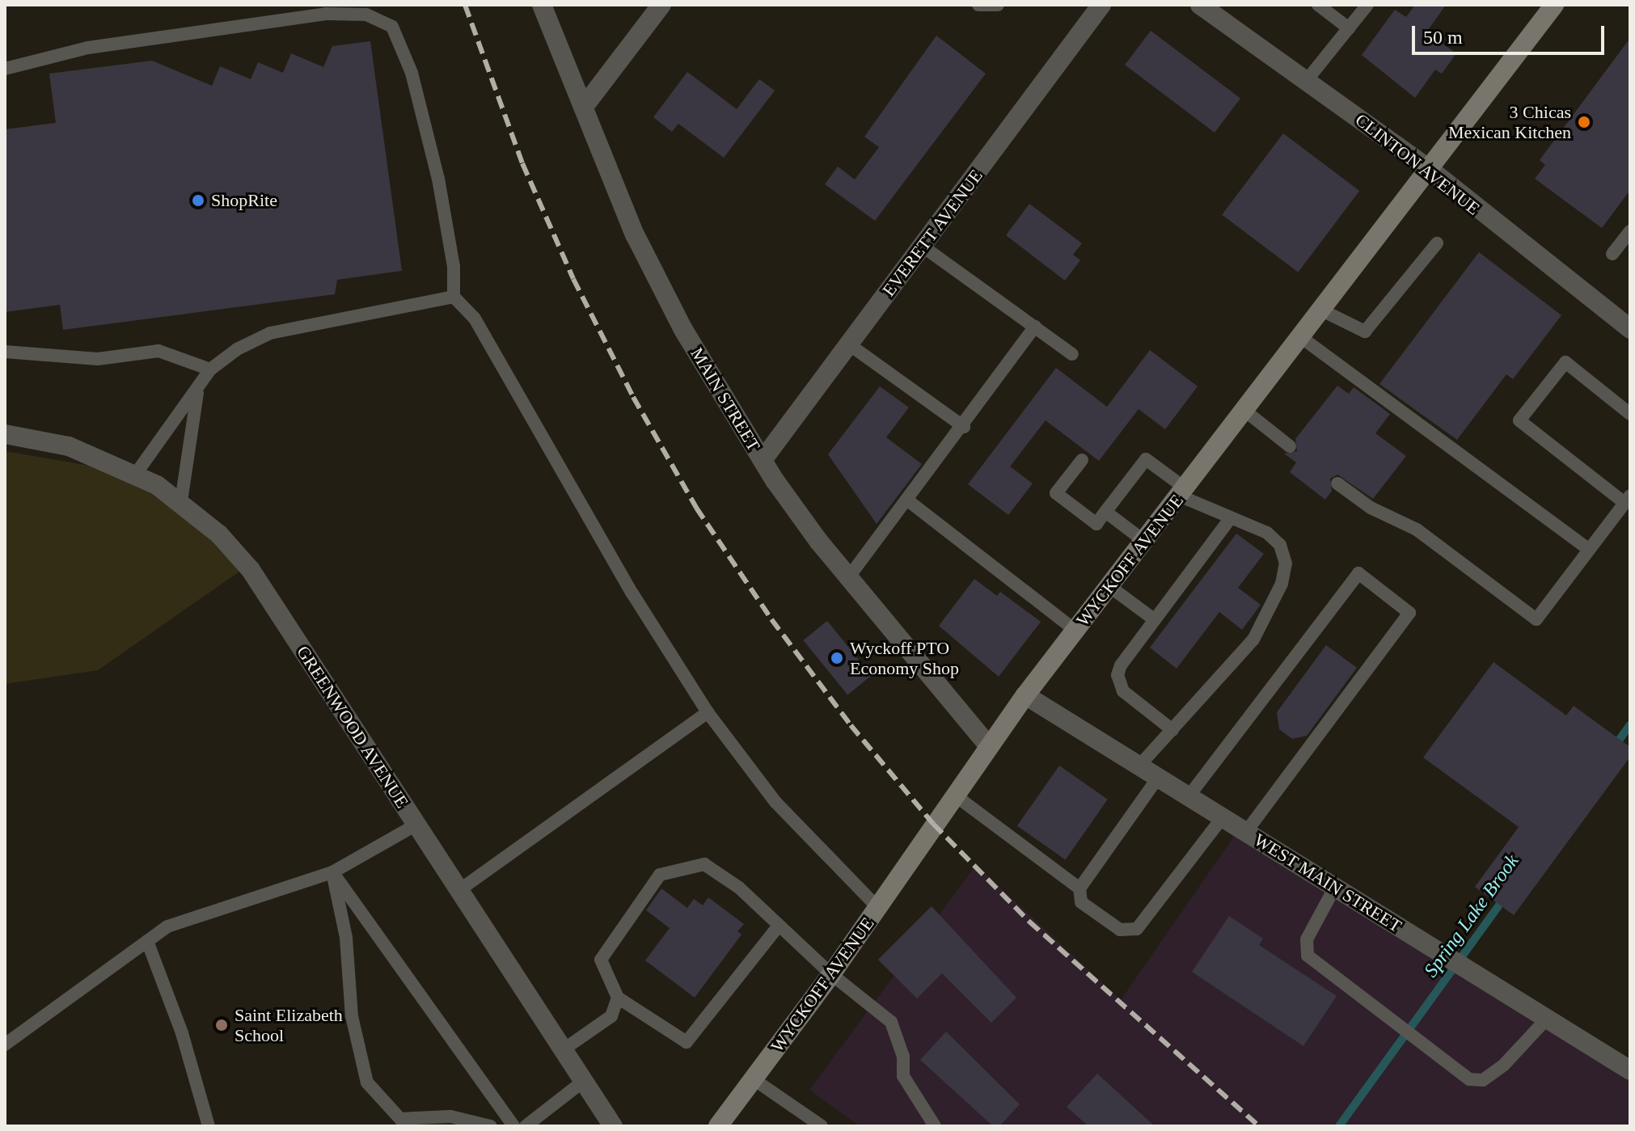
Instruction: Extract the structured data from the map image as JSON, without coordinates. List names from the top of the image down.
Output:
{
  "streets": {
    "main road": ["WYCKOFF AVENUE"],
    "street": [
      "CLINTON AVENUE",
      "EVERETT AVENUE",
      "MAIN STREET",
      "GREENWOOD AVENUE",
      "WEST MAIN STREET"
    ]
  },
  "crossings": [
    ["CLINTON AVENUE", "WYCKOFF AVENUE"],
    ["EVERETT AVENUE", "MAIN STREET"],
    ["MAIN STREET", "WYCKOFF AVENUE"],
    ["WYCKOFF AVENUE", "WEST MAIN STREET"]
  ],
  "water": ["Spring Lake Brook"],
  "places": [
    "3 Chicas Mexican Kitchen",
    "ShopRite",
    "Wyckoff PTO Economy Shop",
    "Saint Elizabeth School"
  ],
  "scale_bar": "50 m"
}
